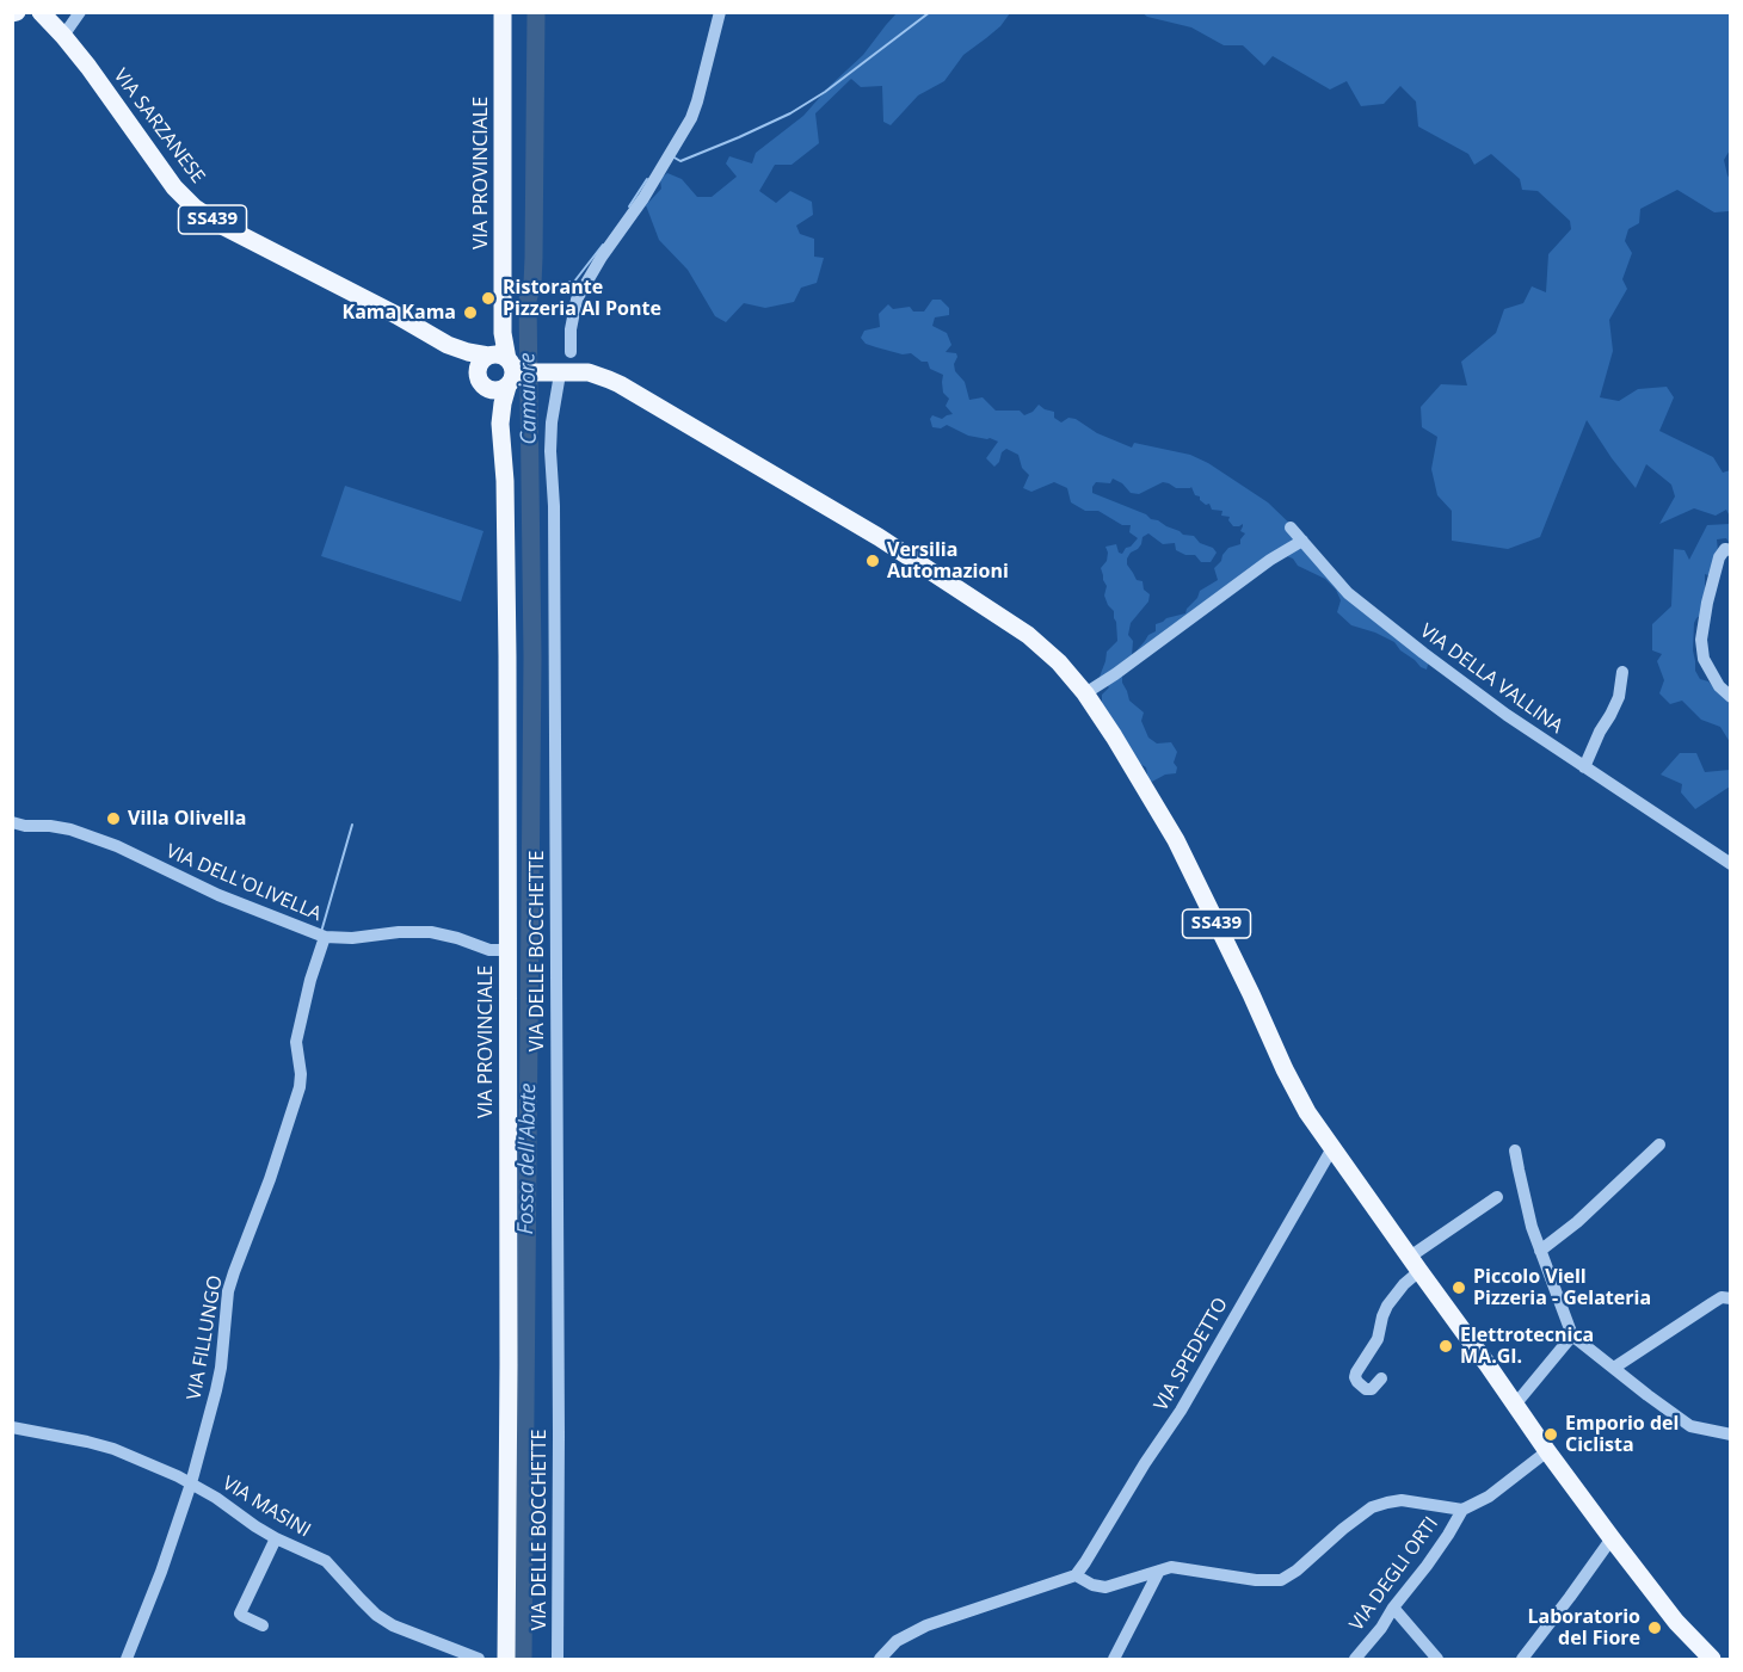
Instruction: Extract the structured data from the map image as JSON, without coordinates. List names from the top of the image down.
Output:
{
  "streets": {
    "main road": ["VIA SARZANESE", "VIA PROVINCIALE", "SS439"],
    "street": [
      "VIA DELLA VALLINA",
      "VIA DELL'OLIVELLA",
      "VIA DELLE BOCCHETTE",
      "VIA FILLUNGO",
      "VIA SPEDETTO",
      "VIA MASINI",
      "VIA DEGLI ORTI"
    ]
  },
  "crossings": [
    ["VIA SARZANESE", "VIA PROVINCIALE"],
    ["VIA SARZANESE", "SS439"],
    ["VIA PROVINCIALE", "SS439"],
    ["VIA PROVINCIALE", "VIA DELL'OLIVELLA"],
    ["SS439", "VIA DELLE BOCCHETTE"],
    ["SS439", "VIA SPEDETTO"],
    ["VIA DELL'OLIVELLA", "VIA FILLUNGO"],
    ["VIA FILLUNGO", "VIA MASINI"]
  ],
  "water": ["Camaiore", "Fossa dell'Abate"],
  "places": [
    "Ristorante Pizzeria Al Ponte",
    "Kama Kama",
    "Versilia Automazioni",
    "Villa Olivella",
    "Piccolo Viell Pizzeria - Gelateria",
    "Elettrotecnica MA.GI.",
    "Emporio del Ciclista",
    "Laboratorio del Fiore"
  ]
}
